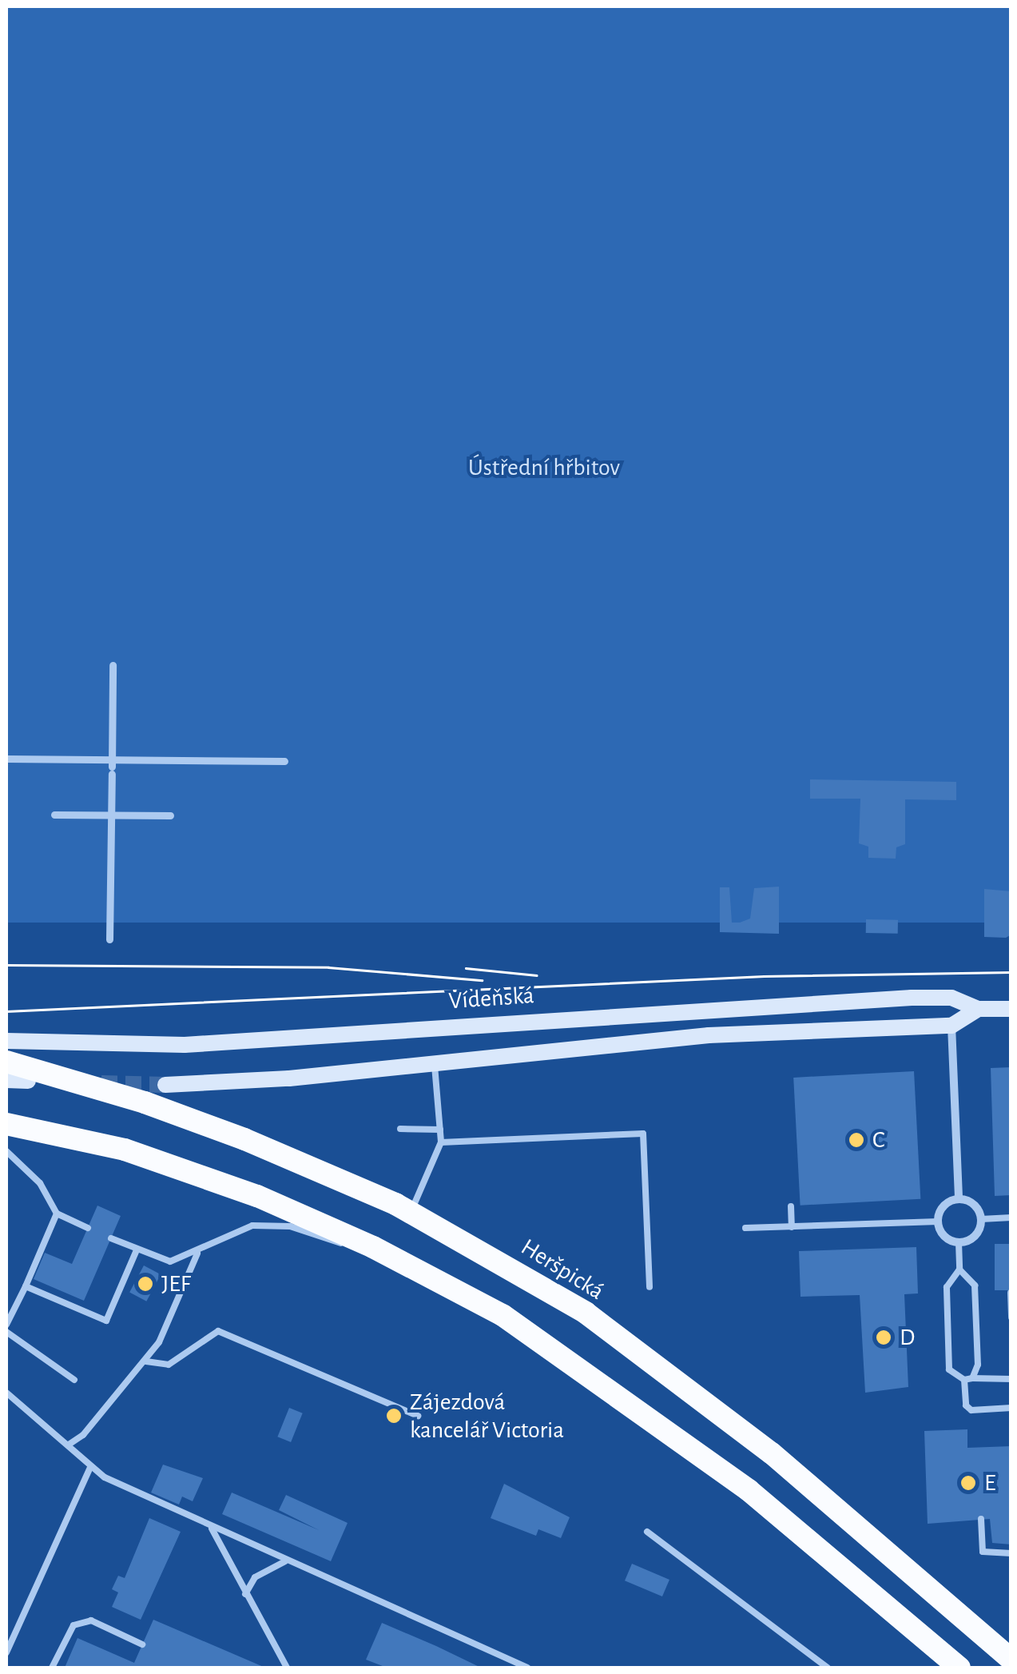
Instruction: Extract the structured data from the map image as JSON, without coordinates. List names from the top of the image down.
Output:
{
  "streets": {
    "highway": ["Heršpická"],
    "main road": ["Vídeňská"]
  },
  "parks": ["Ústřední hřbitov"],
  "places": [
    "C",
    "JEF",
    "D",
    "Zájezdová kancelář Victoria",
    "E"
  ]
}
